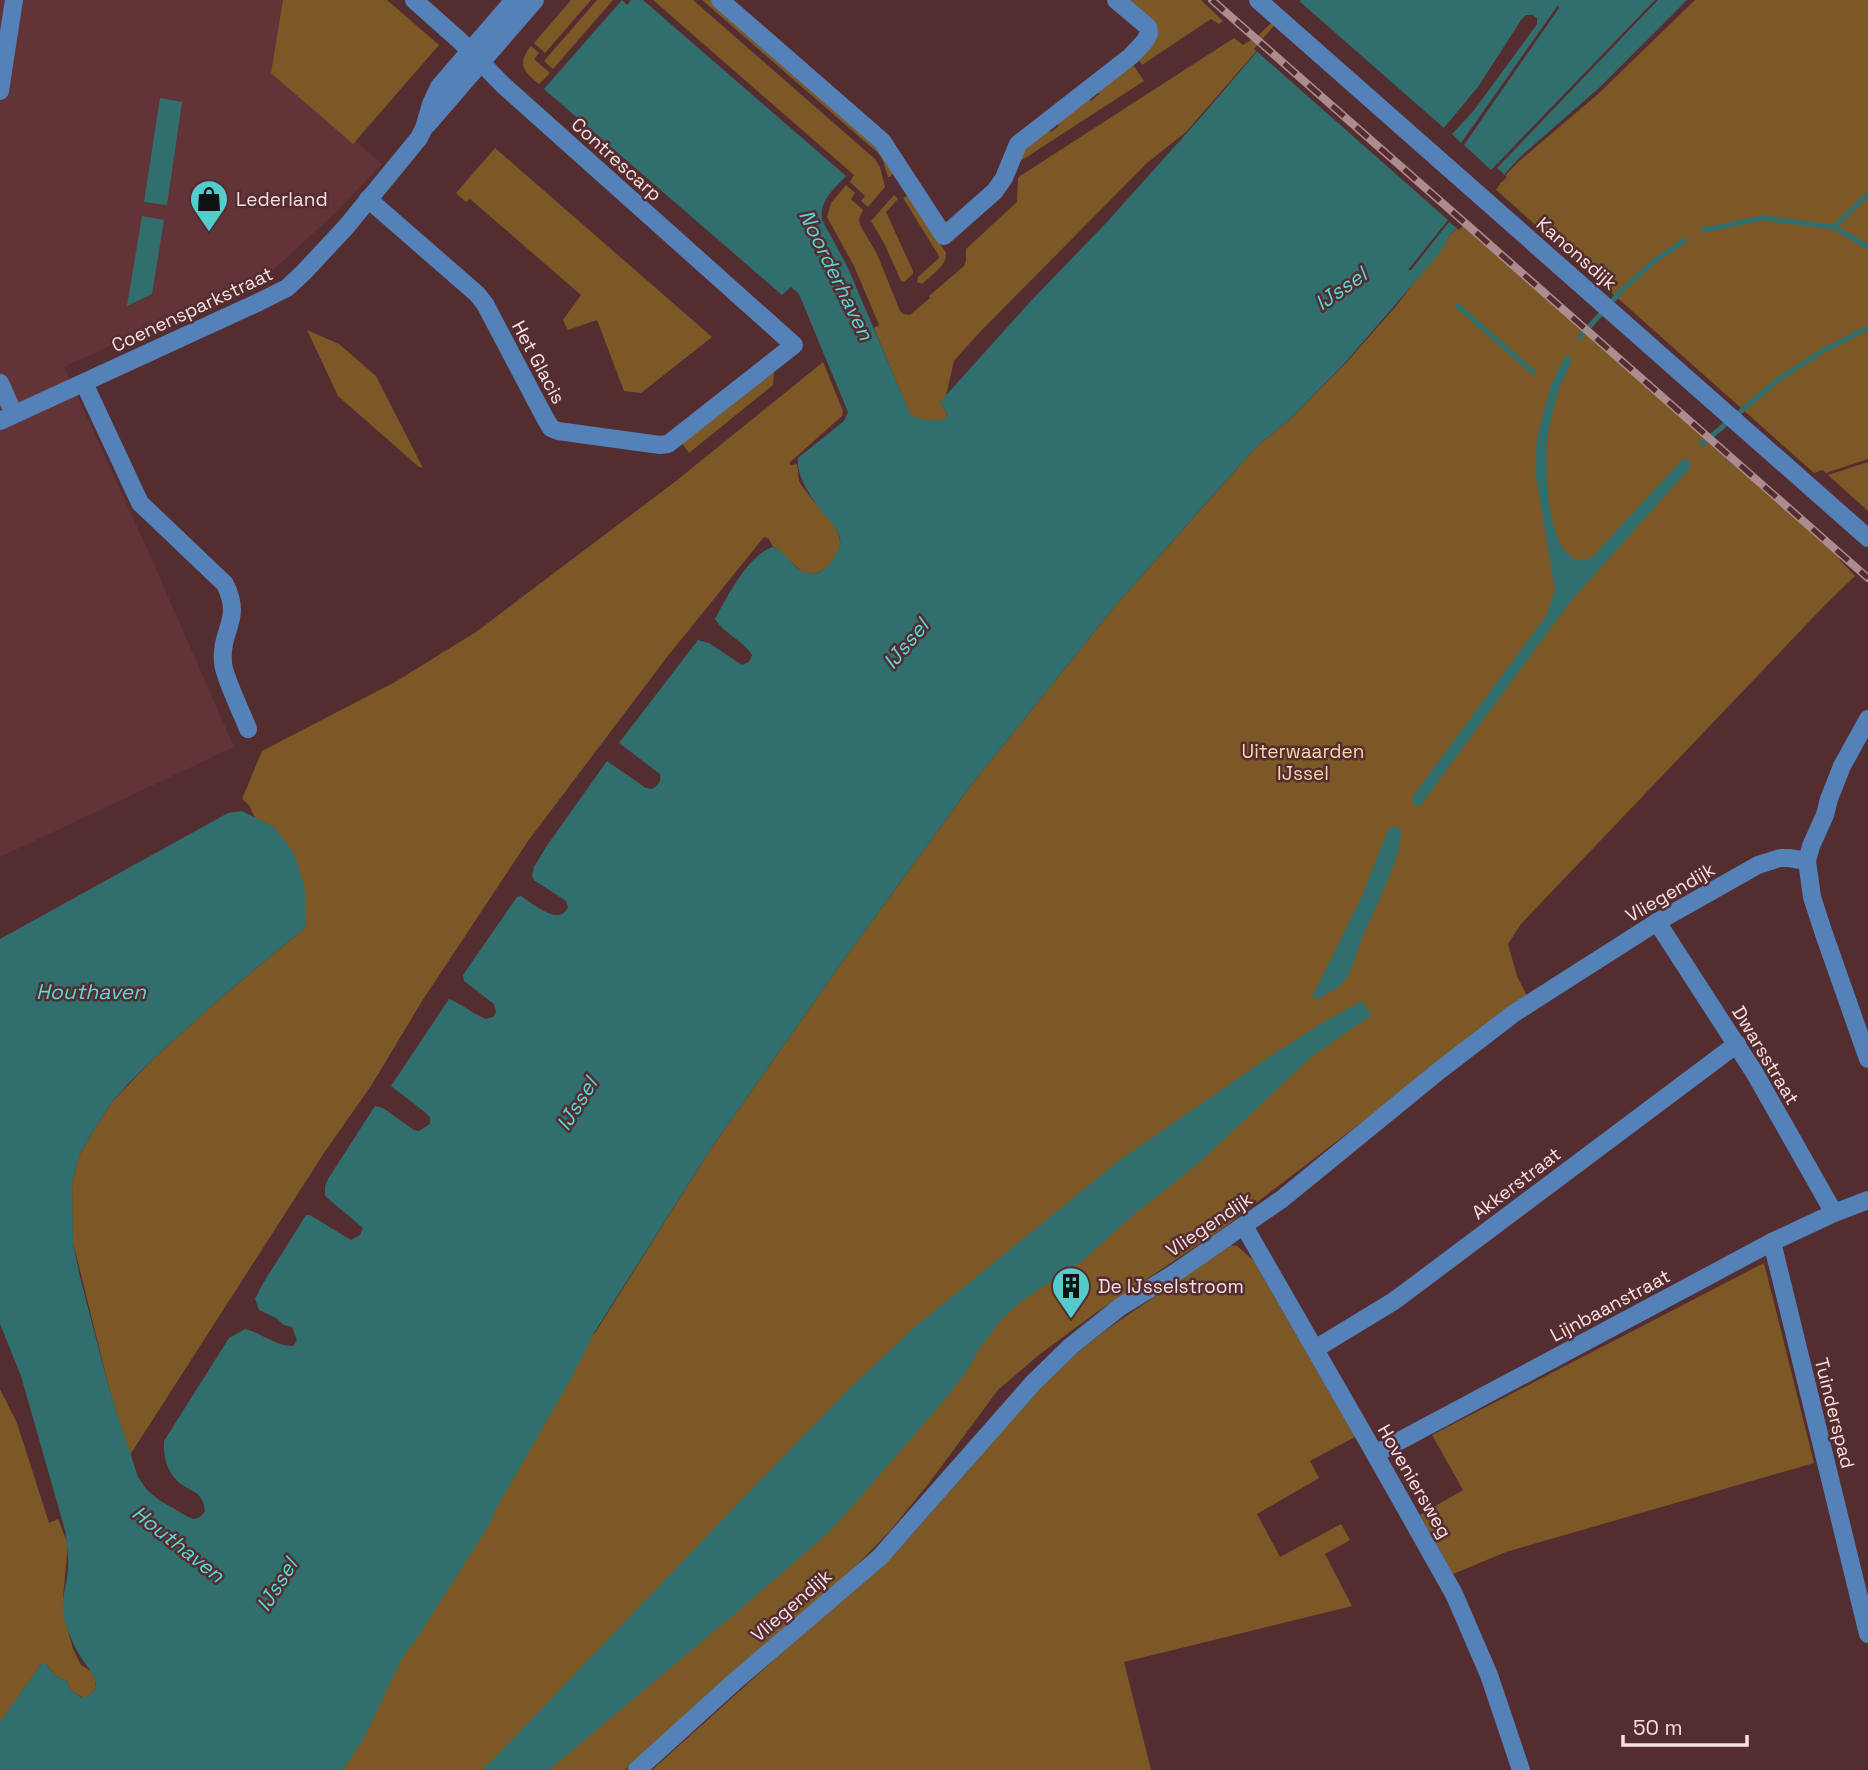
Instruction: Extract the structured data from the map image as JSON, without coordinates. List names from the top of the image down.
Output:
{
  "streets": {
    "street": [
      "Contrescarp",
      "Kanonsdijk",
      "Coenensparkstraat",
      "Het Glacis",
      "Vliegendijk",
      "Dwarsstraat",
      "Akkerstraat",
      "Lijnbaanstraat",
      "Tuinderspad",
      "Hoveniersweg"
    ]
  },
  "crossings": [
    ["Contrescarp", "Coenensparkstraat"],
    ["Contrescarp", "Het Glacis"],
    ["Coenensparkstraat", "Het Glacis"],
    ["Vliegendijk", "Dwarsstraat"],
    ["Vliegendijk", "Hoveniersweg"],
    ["Dwarsstraat", "Akkerstraat"],
    ["Dwarsstraat", "Lijnbaanstraat"],
    ["Akkerstraat", "Hoveniersweg"],
    ["Lijnbaanstraat", "Tuinderspad"],
    ["Lijnbaanstraat", "Hoveniersweg"]
  ],
  "water": ["Noorderhaven", "IJssel", "Houthaven"],
  "parks": ["Uiterwaarden IJssel"],
  "places": {
    "shop": ["Lederland"],
    "building": ["De IJsselstroom"]
  },
  "scale_bar": "50 m"
}
